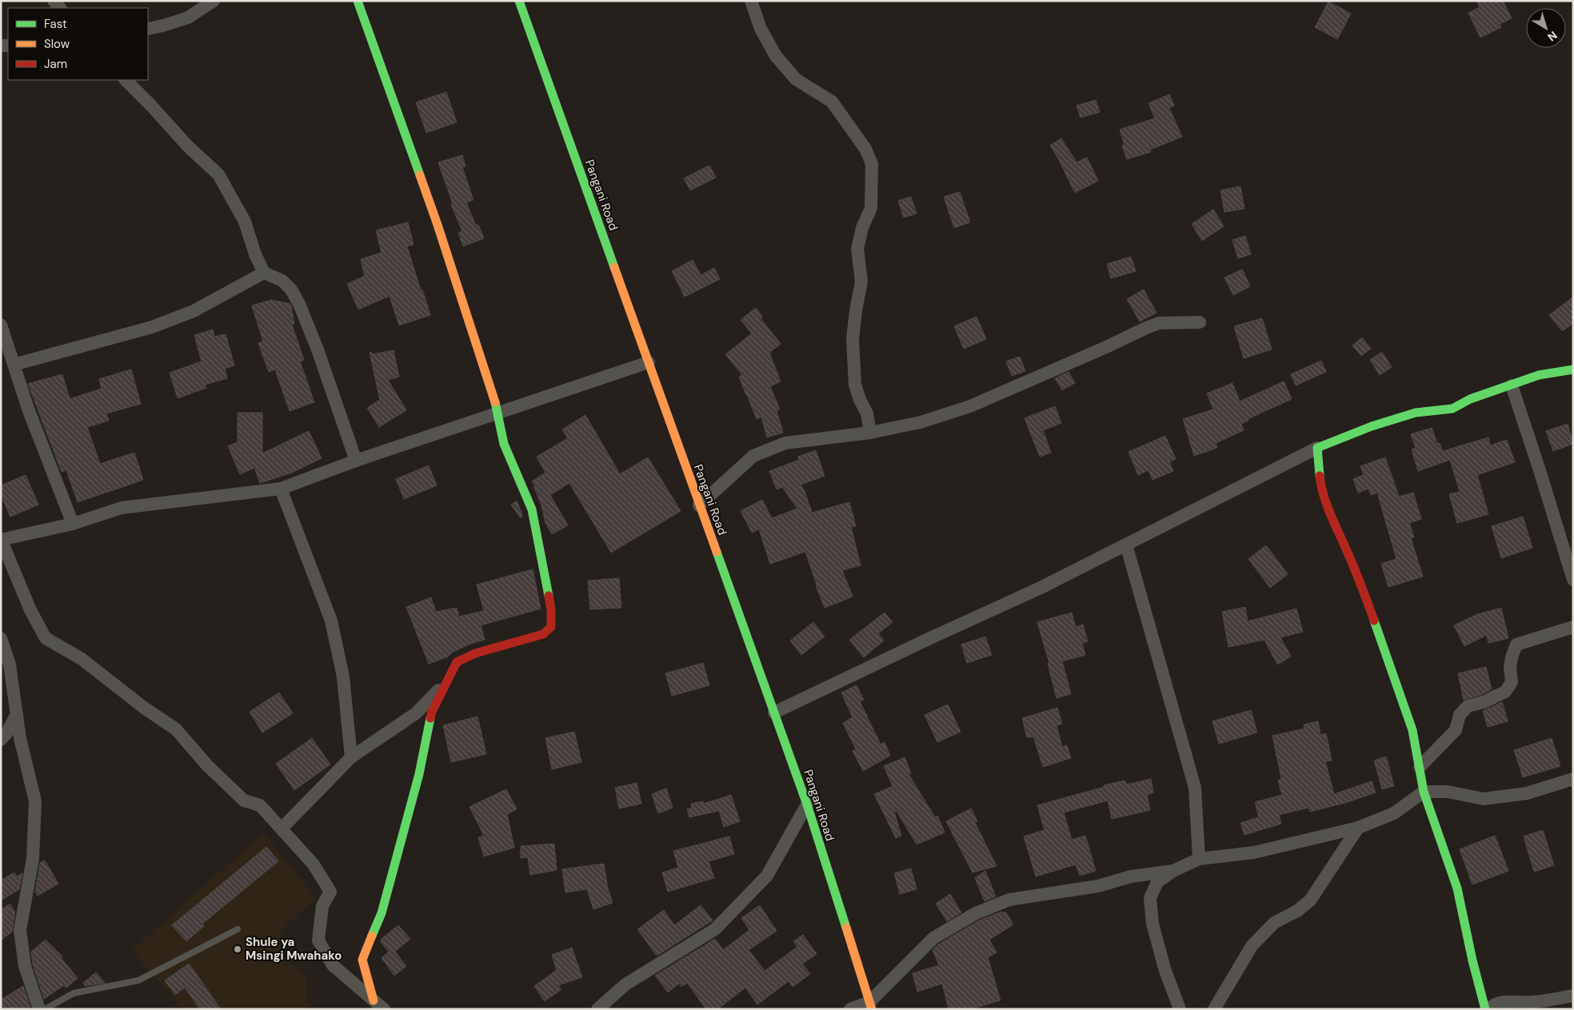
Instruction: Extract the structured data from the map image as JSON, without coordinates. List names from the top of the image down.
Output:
{
  "streets": {
    "street": ["Pangani Road"]
  },
  "places": ["Shule ya Msingi Mwahako"],
  "legend": ["Fast", "Slow", "Jam"],
  "north": "bottom right"
}
